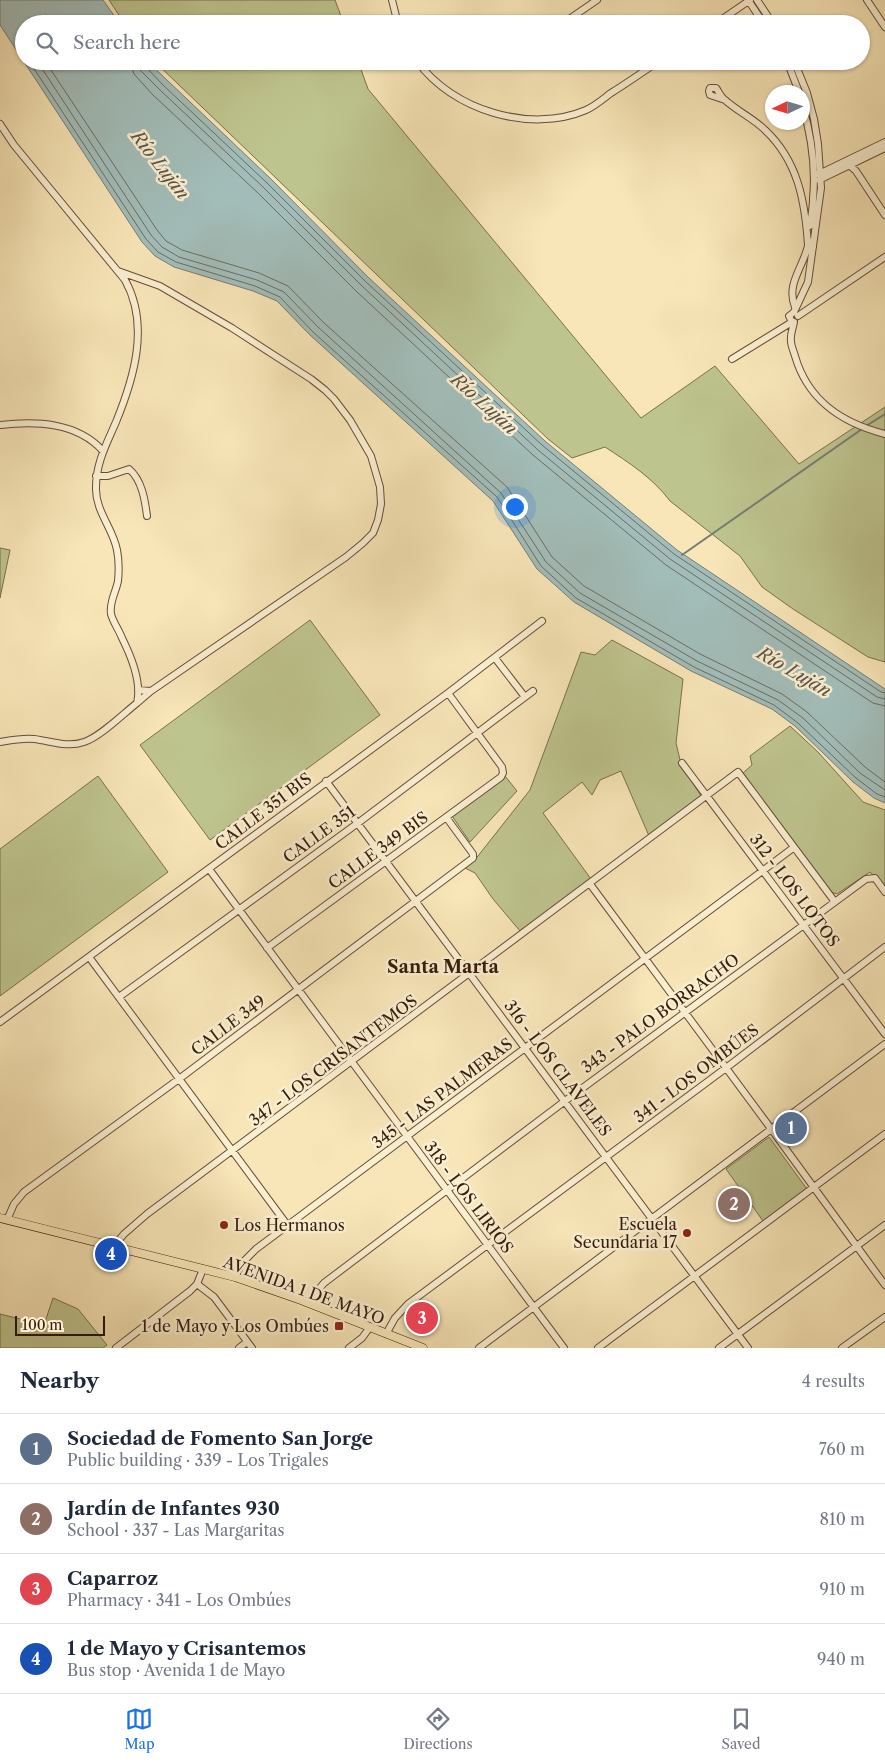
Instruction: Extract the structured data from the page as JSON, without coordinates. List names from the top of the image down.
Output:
{
  "streets": {
    "main road": ["AVENIDA 1 DE MAYO"],
    "street": [
      "CALLE 351 BIS",
      "CALLE 351",
      "CALLE 349 BIS",
      "312 - LOS LOTOS",
      "343 - PALO BORRACHO",
      "CALLE 349",
      "347 - LOS CRISANTEMOS",
      "316 - LOS CLAVELES",
      "341 - LOS OMBÚES",
      "345 - LAS PALMERAS",
      "318 - LOS LIRIOS"
    ]
  },
  "crossings": [
    ["CALLE 351 BIS", "316 - LOS CLAVELES"],
    ["CALLE 351 BIS", "318 - LOS LIRIOS"],
    ["CALLE 351", "CALLE 349 BIS"],
    ["CALLE 351", "316 - LOS CLAVELES"],
    ["CALLE 351", "318 - LOS LIRIOS"],
    ["CALLE 349 BIS", "CALLE 349"],
    ["CALLE 349 BIS", "316 - LOS CLAVELES"],
    ["CALLE 349 BIS", "318 - LOS LIRIOS"],
    ["312 - LOS LOTOS", "343 - PALO BORRACHO"],
    ["312 - LOS LOTOS", "347 - LOS CRISANTEMOS"],
    ["312 - LOS LOTOS", "341 - LOS OMBÚES"],
    ["312 - LOS LOTOS", "345 - LAS PALMERAS"],
    ["343 - PALO BORRACHO", "316 - LOS CLAVELES"],
    ["343 - PALO BORRACHO", "318 - LOS LIRIOS"],
    ["343 - PALO BORRACHO", "AVENIDA 1 DE MAYO"],
    ["CALLE 349", "316 - LOS CLAVELES"],
    ["CALLE 349", "318 - LOS LIRIOS"],
    ["CALLE 349", "AVENIDA 1 DE MAYO"],
    ["347 - LOS CRISANTEMOS", "316 - LOS CLAVELES"],
    ["347 - LOS CRISANTEMOS", "345 - LAS PALMERAS"],
    ["347 - LOS CRISANTEMOS", "318 - LOS LIRIOS"],
    ["347 - LOS CRISANTEMOS", "AVENIDA 1 DE MAYO"],
    ["316 - LOS CLAVELES", "341 - LOS OMBÚES"],
    ["316 - LOS CLAVELES", "345 - LAS PALMERAS"],
    ["341 - LOS OMBÚES", "318 - LOS LIRIOS"],
    ["341 - LOS OMBÚES", "AVENIDA 1 DE MAYO"],
    ["345 - LAS PALMERAS", "318 - LOS LIRIOS"],
    ["345 - LAS PALMERAS", "AVENIDA 1 DE MAYO"]
  ],
  "districts": ["Santa Marta"],
  "water": ["Río Luján"],
  "places": {
    "other": ["Los Hermanos", "Escuela Secundaria 17"],
    "transit": ["1 de Mayo y Los Ombúes"]
  },
  "scale_bar": "100 m",
  "north": "left",
  "page": {
    "search": "Search here",
    "pins": [
      "1",
      "2",
      "4",
      "3"
    ],
    "scale": "100 m",
    "heading": ["Nearby", "4 results"],
    "list": [
      {
        "mark": "1",
        "name": "Sociedad de Fomento San Jorge",
        "note": "Public building · 339 - Los Trigales",
        "value": "760 m"
      },
      {
        "mark": "2",
        "name": "Jardín de Infantes 930",
        "note": "School · 337 - Las Margaritas",
        "value": "810 m"
      },
      {
        "mark": "3",
        "name": "Caparroz",
        "note": "Pharmacy · 341 - Los Ombúes",
        "value": "910 m"
      },
      {
        "mark": "4",
        "name": "1 de Mayo y Crisantemos",
        "note": "Bus stop · Avenida 1 de Mayo",
        "value": "940 m"
      }
    ],
    "nav": ["Map", "Directions", "Saved"]
  }
}
